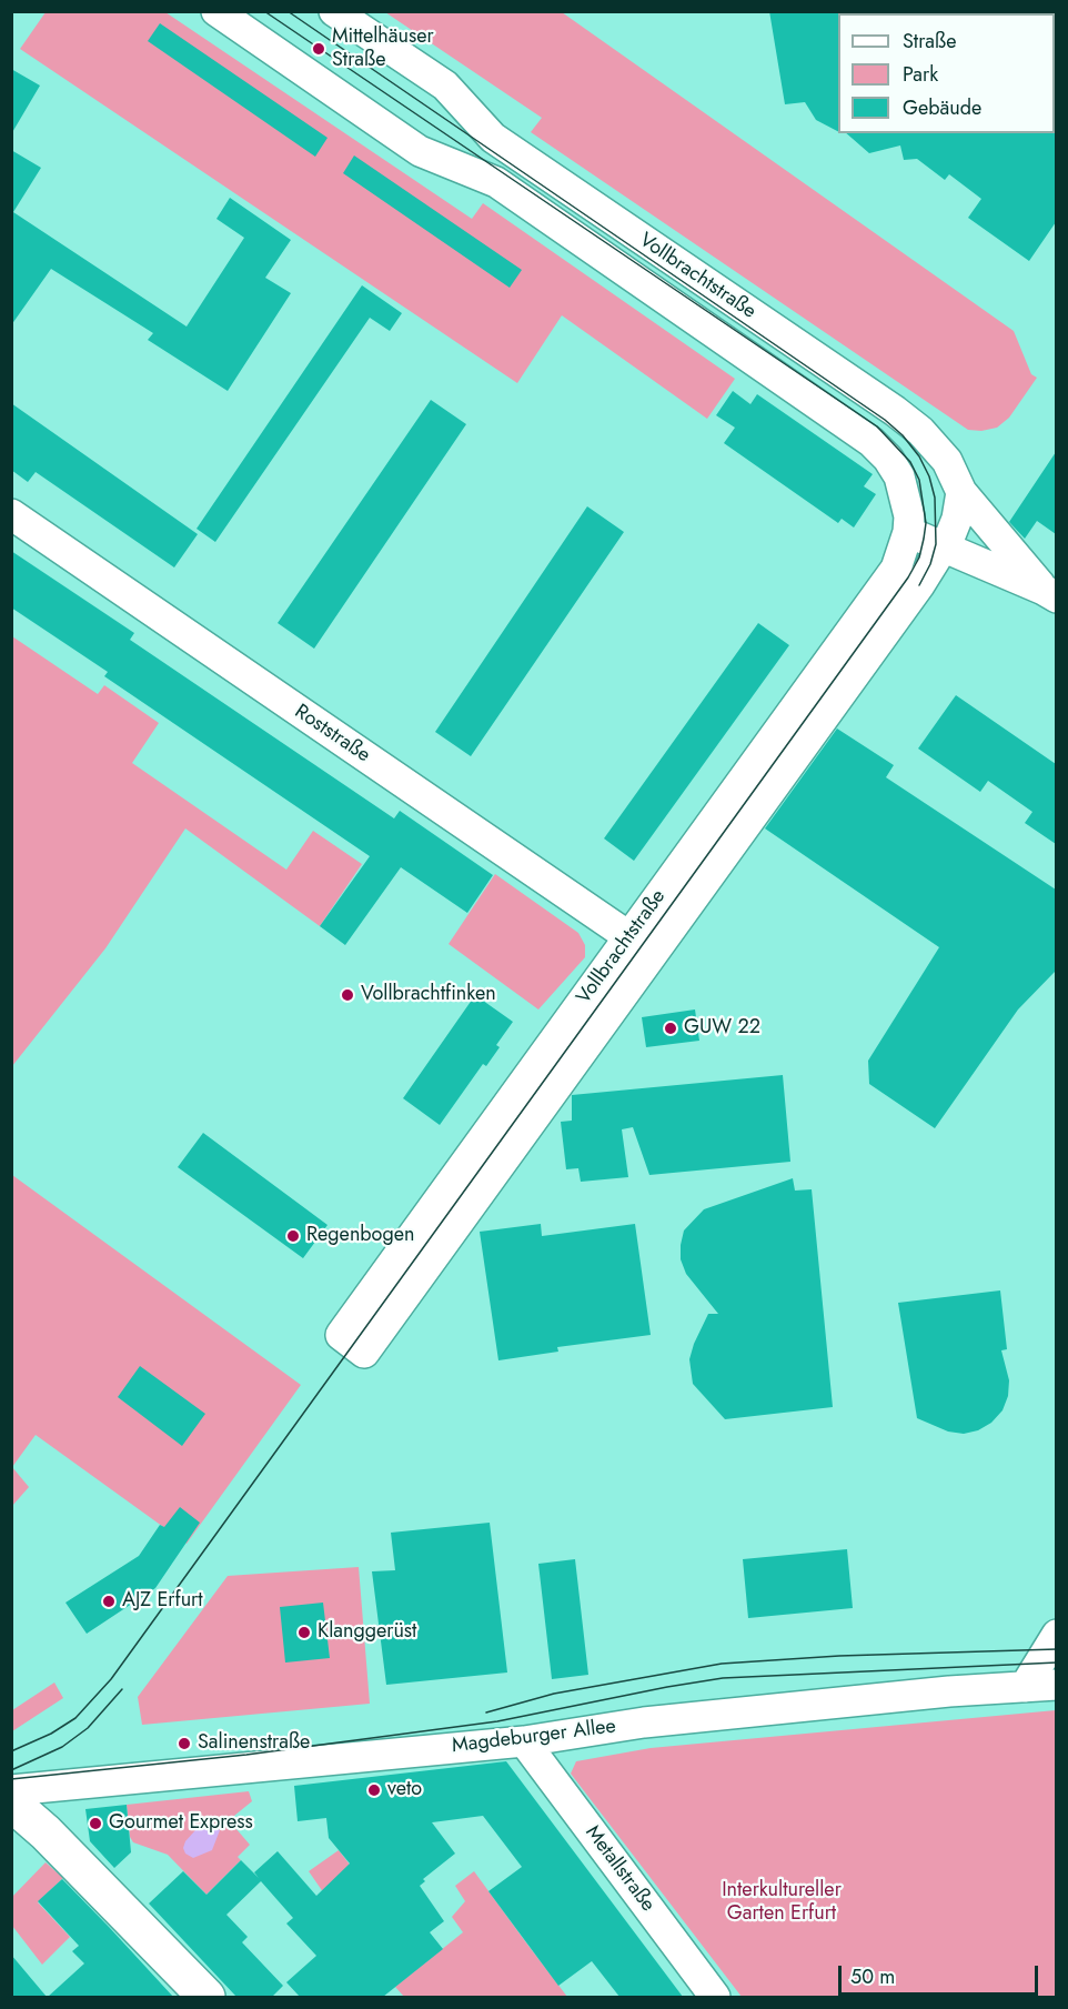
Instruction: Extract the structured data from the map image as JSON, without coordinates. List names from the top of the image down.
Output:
{
  "streets": {
    "street": [
      "Vollbrachtstraße",
      "Roststraße",
      "Magdeburger Allee",
      "Metallstraße"
    ]
  },
  "crossings": [
    ["Vollbrachtstraße", "Roststraße"],
    ["Magdeburger Allee", "Metallstraße"]
  ],
  "parks": ["Interkultureller Garten Erfurt"],
  "places": [
    "Mittelhäuser Straße",
    "Vollbrachtfinken",
    "GUW 22",
    "Regenbogen",
    "AJZ Erfurt",
    "Klanggerüst",
    "Salinenstraße",
    "veto",
    "Gourmet Express"
  ],
  "legend": ["Straße", "Park", "Gebäude"],
  "scale_bar": "50 m"
}
